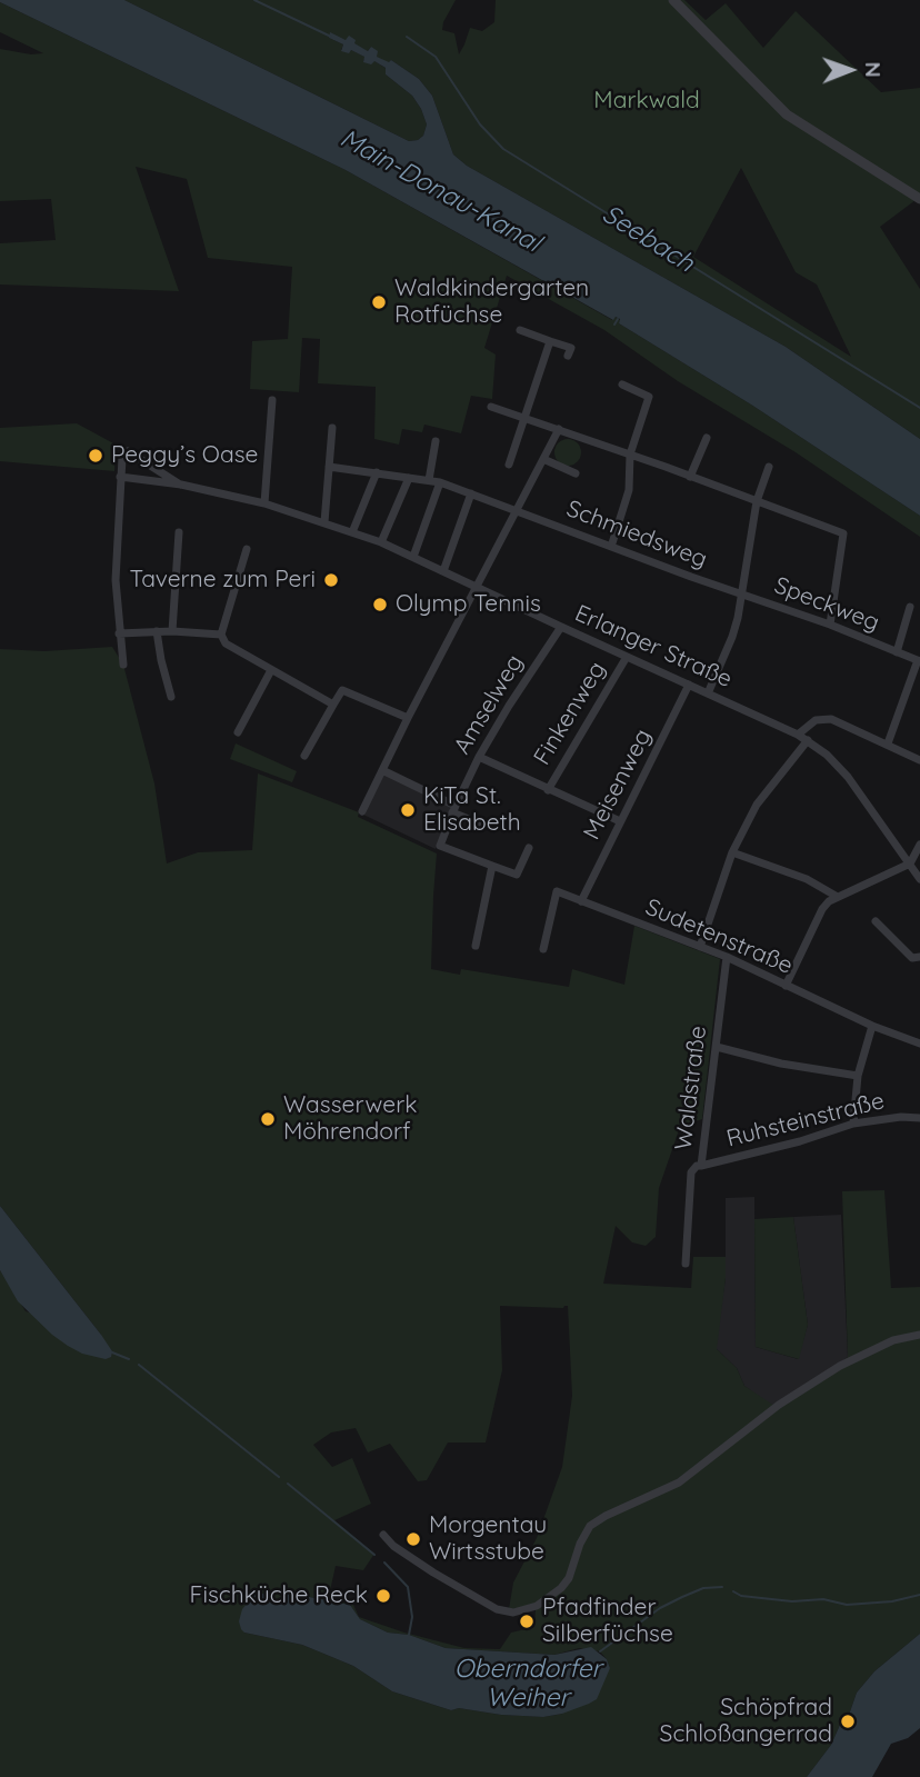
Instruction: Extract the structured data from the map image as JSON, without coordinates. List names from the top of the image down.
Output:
{
  "streets": {
    "street": [
      "Schmiedsweg",
      "Speckweg",
      "Erlanger Straße",
      "Amselweg",
      "Finkenweg",
      "Meisenweg",
      "Sudetenstraße",
      "Waldstraße",
      "Ruhsteinstraße"
    ]
  },
  "crossings": [
    ["Schmiedsweg", "Speckweg"],
    ["Erlanger Straße", "Amselweg"],
    ["Erlanger Straße", "Finkenweg"],
    ["Erlanger Straße", "Meisenweg"],
    ["Meisenweg", "Sudetenstraße"],
    ["Sudetenstraße", "Waldstraße"],
    ["Waldstraße", "Ruhsteinstraße"]
  ],
  "water": ["Main-Donau-Kanal", "Seebach", "Oberndorfer Weiher"],
  "parks": ["Markwald"],
  "places": [
    "Waldkindergarten Rotfüchse",
    "Peggy’s Oase",
    "Taverne zum Peri",
    "Olymp Tennis",
    "KiTa St. Elisabeth",
    "Wasserwerk Möhrendorf",
    "Morgentau Wirtsstube",
    "Fischküche Reck",
    "Pfadfinder Silberfüchse",
    "Schöpfrad Schloßangerrad"
  ],
  "north": "right"
}
